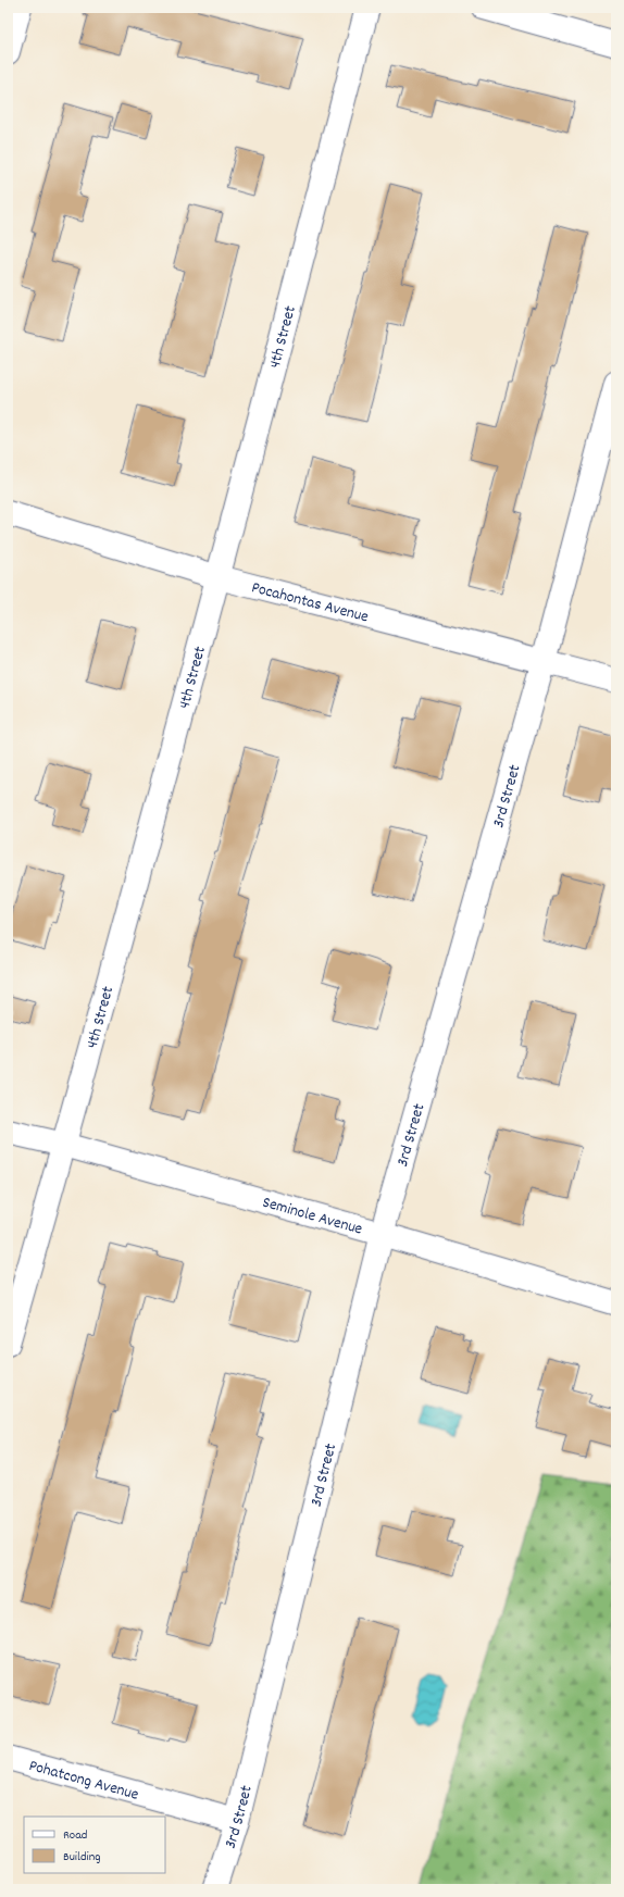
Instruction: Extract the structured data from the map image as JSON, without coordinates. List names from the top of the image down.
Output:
{
  "streets": {
    "street": [
      "4th Street",
      "Pocahontas Avenue",
      "3rd Street",
      "Seminole Avenue",
      "Pohatcong Avenue"
    ]
  },
  "crossings": [
    ["4th Street", "Pocahontas Avenue"],
    ["4th Street", "Seminole Avenue"],
    ["Pocahontas Avenue", "3rd Street"],
    ["3rd Street", "Seminole Avenue"],
    ["3rd Street", "Pohatcong Avenue"]
  ],
  "legend": ["Road", "Building"]
}
